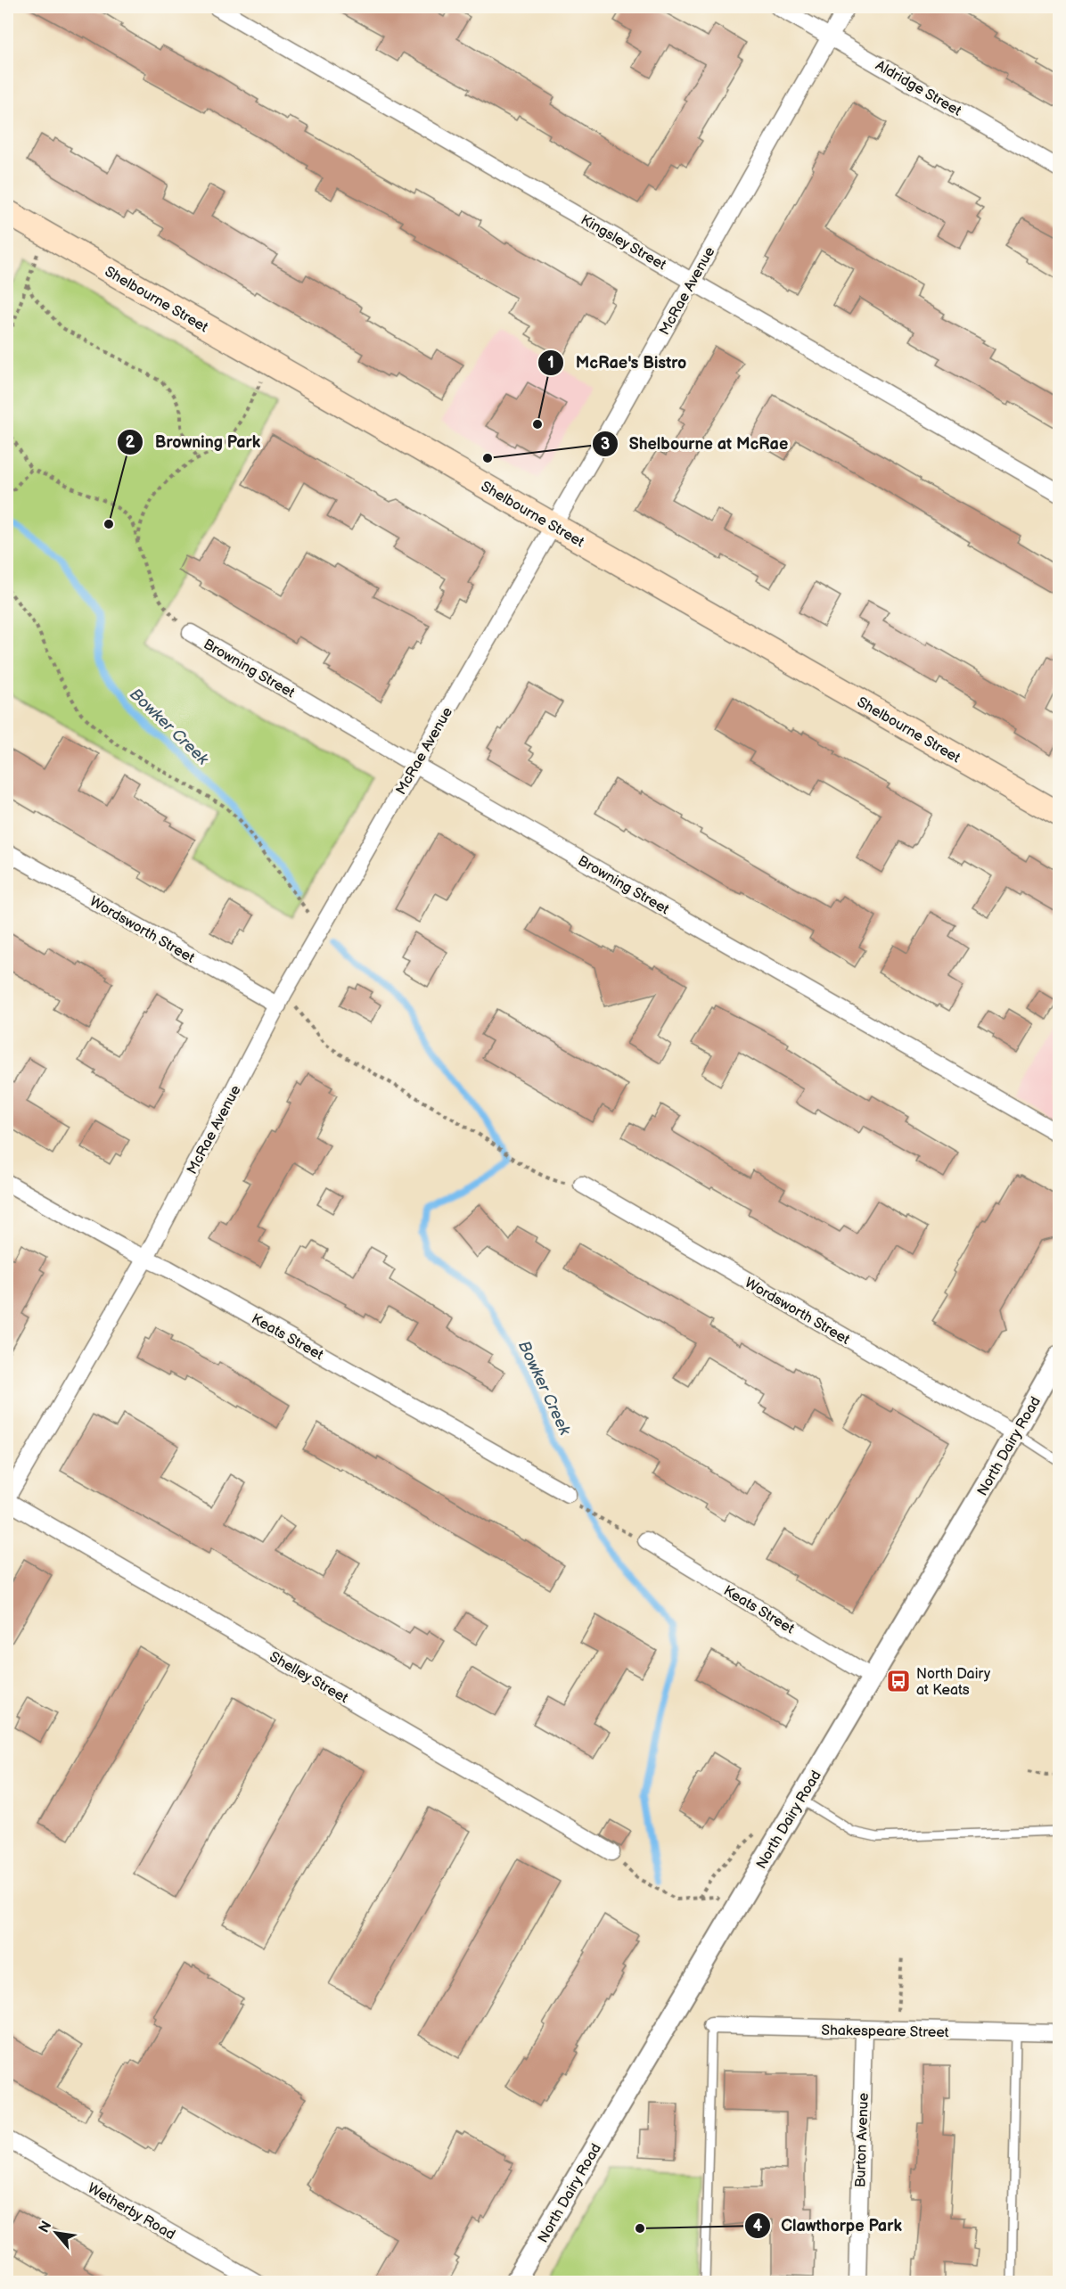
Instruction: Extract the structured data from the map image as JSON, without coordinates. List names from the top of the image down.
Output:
{
  "streets": {
    "main road": ["Shelbourne Street"],
    "street": [
      "Aldridge Street",
      "Kingsley Street",
      "McRae Avenue",
      "Browning Street",
      "Wordsworth Street",
      "Keats Street",
      "North Dairy Road",
      "Shelley Street",
      "Shakespeare Street",
      "Burton Avenue",
      "Wetherby Road"
    ]
  },
  "crossings": [
    ["Aldridge Street", "McRae Avenue"],
    ["Kingsley Street", "McRae Avenue"],
    ["McRae Avenue", "Shelbourne Street"],
    ["McRae Avenue", "Browning Street"],
    ["McRae Avenue", "Wordsworth Street"],
    ["McRae Avenue", "Keats Street"],
    ["McRae Avenue", "Shelley Street"],
    ["Wordsworth Street", "North Dairy Road"],
    ["Keats Street", "North Dairy Road"],
    ["Shakespeare Street", "Burton Avenue"]
  ],
  "water": ["Bowker Creek"],
  "places": {
    "other": [
      "McRae's Bistro",
      "Shelbourne at McRae",
      "Browning Park",
      "Clawthorpe Park"
    ],
    "bus stop": ["North Dairy at Keats"]
  },
  "north": "top left"
}
